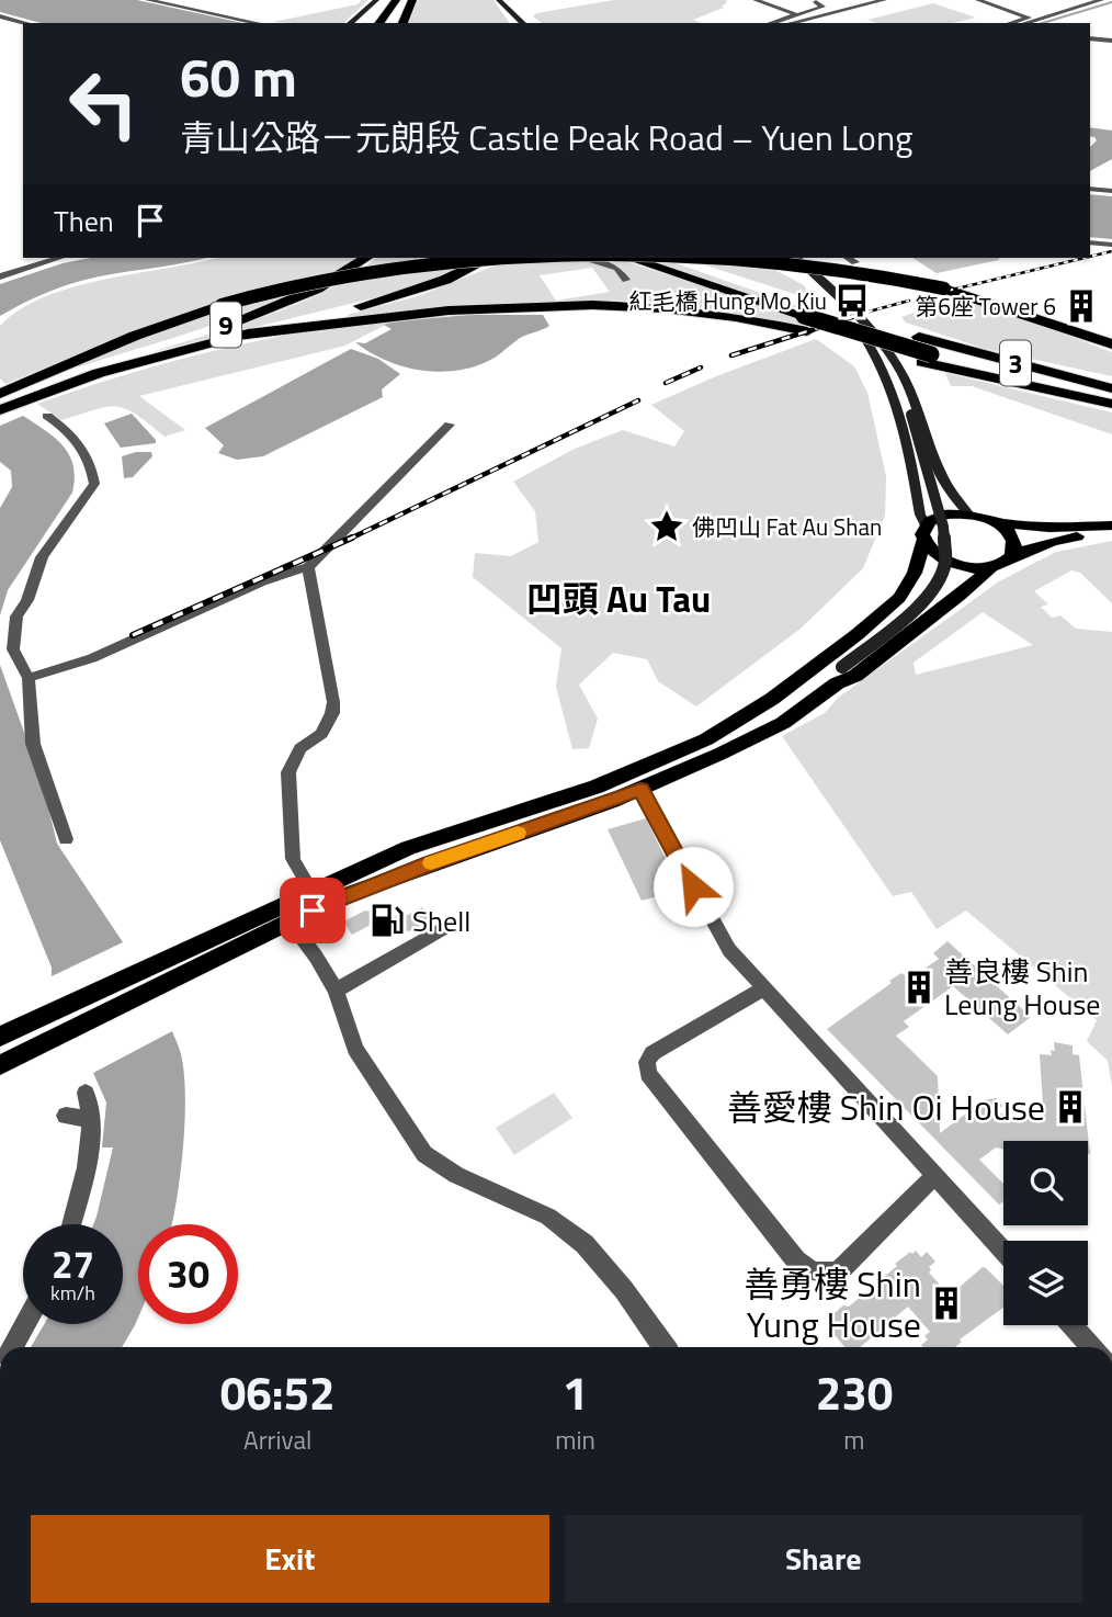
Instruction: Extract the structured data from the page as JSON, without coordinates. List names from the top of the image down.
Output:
{
  "streets": {
    "highway": ["9", "3"]
  },
  "districts": ["凹頭 Au Tau"],
  "places": {
    "bus stop": ["紅毛橋 Hung Mo Kiu"],
    "building": [
      "第6座 Tower 6",
      "善良樓 Shin Leung House",
      "善愛樓 Shin Oi House",
      "善勇樓 Shin Yung House"
    ],
    "place": ["佛凹山 Fat Au Shan"],
    "fuel station": ["Shell"]
  },
  "page": {
    "turn": ["60 m", "青山公路－元朗段 Castle Peak Road – Yuen Long"],
    "then": "Then",
    "speed": "27 km/h",
    "limit": "30",
    "eta": [
      "06:52",
      "Arrival",
      "1",
      "min",
      "230",
      "m"
    ],
    "buttons": ["Exit", "Share"]
  }
}
